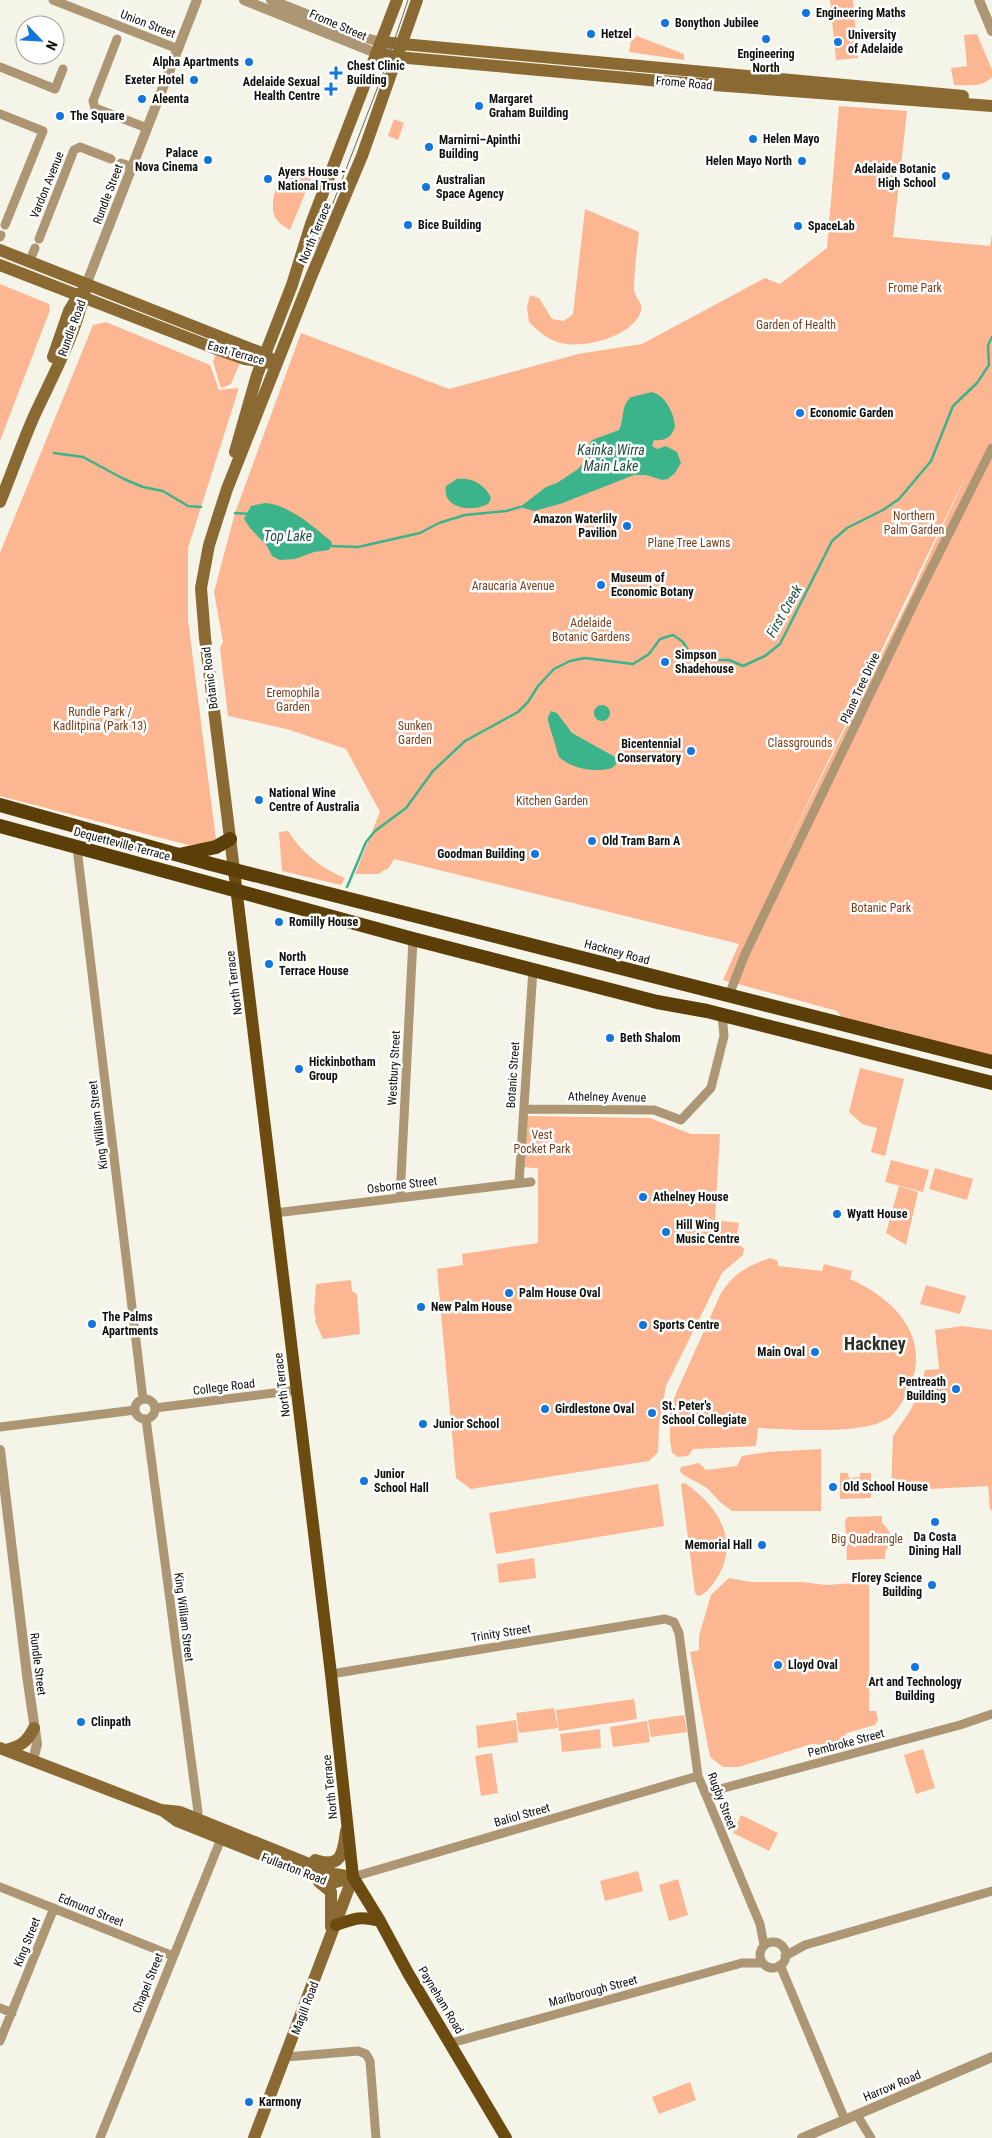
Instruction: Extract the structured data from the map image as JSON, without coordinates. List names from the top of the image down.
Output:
{
  "streets": {
    "highway": ["Dequetteville Terrace", "Hackney Road"],
    "main road": [
      "Frome Road",
      "North Terrace",
      "Rundle Road",
      "East Terrace",
      "Botanic Road",
      "Fullarton Road",
      "Payneham Road",
      "Magill Road"
    ],
    "street": [
      "Union Street",
      "Frome Street",
      "Vardon Avenue",
      "Rundle Street",
      "Plane Tree Drive",
      "Westbury Street",
      "Botanic Street",
      "Athelney Avenue",
      "King William Street",
      "Osborne Street",
      "College Road",
      "Trinity Street",
      "Pembroke Street",
      "Rugby Street",
      "Baliol Street",
      "Edmund Street",
      "King Street",
      "Chapel Street",
      "Marlborough Street",
      "Harrow Road"
    ]
  },
  "crossings": [
    ["Union Street", "Rundle Street"],
    ["Frome Street", "Frome Road"],
    ["Frome Street", "North Terrace"],
    ["Frome Road", "North Terrace"],
    ["Rundle Street", "Rundle Road"],
    ["Rundle Street", "East Terrace"],
    ["Rundle Street", "Fullarton Road"],
    ["North Terrace", "East Terrace"],
    ["North Terrace", "Botanic Road"],
    ["North Terrace", "Dequetteville Terrace"],
    ["North Terrace", "Hackney Road"],
    ["North Terrace", "Osborne Street"],
    ["North Terrace", "College Road"],
    ["North Terrace", "Trinity Street"],
    ["North Terrace", "Baliol Street"],
    ["North Terrace", "Fullarton Road"],
    ["North Terrace", "Payneham Road"],
    ["North Terrace", "Magill Road"],
    ["Rundle Road", "East Terrace"],
    ["East Terrace", "Botanic Road"],
    ["Botanic Road", "Dequetteville Terrace"],
    ["Botanic Road", "Hackney Road"],
    ["Plane Tree Drive", "Hackney Road"],
    ["Dequetteville Terrace", "Hackney Road"],
    ["Dequetteville Terrace", "King William Street"],
    ["Westbury Street", "Osborne Street"],
    ["Botanic Street", "Athelney Avenue"],
    ["Botanic Street", "Osborne Street"],
    ["King William Street", "College Road"],
    ["King William Street", "Fullarton Road"],
    ["Trinity Street", "Rugby Street"],
    ["Pembroke Street", "Rugby Street"],
    ["Rugby Street", "Baliol Street"],
    ["Rugby Street", "Marlborough Street"],
    ["Baliol Street", "Fullarton Road"],
    ["Baliol Street", "Payneham Road"],
    ["Baliol Street", "Magill Road"],
    ["Fullarton Road", "Chapel Street"],
    ["Fullarton Road", "Payneham Road"],
    ["Fullarton Road", "Magill Road"],
    ["Edmund Street", "King Street"],
    ["Edmund Street", "Chapel Street"],
    ["Marlborough Street", "Payneham Road"],
    ["Payneham Road", "Magill Road"]
  ],
  "districts": ["Hackney"],
  "water": ["Kainka Wirra Main Lake", "Top Lake", "First Creek"],
  "parks": [
    "Frome Park",
    "Garden of Health",
    "Northern Palm Garden",
    "Plane Tree Lawns",
    "Araucaria Avenue",
    "Adelaide Botanic Gardens",
    "Eremophila Garden",
    "Rundle Park / Kadlitpina (Park 13)",
    "Sunken Garden",
    "Classgrounds",
    "Kitchen Garden",
    "Botanic Park",
    "Vest Pocket Park",
    "Big Quadrangle"
  ],
  "places": {
    "other": [
      "Engineering Maths",
      "Bonython Jubilee",
      "Hetzel",
      "Engineering North",
      "University of Adelaide",
      "Alpha Apartments",
      "Exeter Hotel",
      "Aleenta",
      "Margaret Graham Building",
      "The Square",
      "Helen Mayo",
      "Marnirni–Apinthi Building",
      "Palace Nova Cinema",
      "Helen Mayo North",
      "Adelaide Botanic High School",
      "Ayers House - National Trust",
      "Australian Space Agency",
      "Bice Building",
      "SpaceLab",
      "Economic Garden",
      "Amazon Waterlily Pavilion",
      "Museum of Economic Botany",
      "Simpson Shadehouse",
      "Bicentennial Conservatory",
      "National Wine Centre of Australia",
      "Old Tram Barn A",
      "Goodman Building",
      "Romilly House",
      "North Terrace House",
      "Beth Shalom",
      "Hickinbotham Group",
      "Athelney House",
      "Wyatt House",
      "Hill Wing Music Centre",
      "Palm House Oval",
      "New Palm House",
      "The Palms Apartments",
      "Sports Centre",
      "Main Oval",
      "Pentreath Building",
      "Girdlestone Oval",
      "St. Peter's School Collegiate",
      "Junior School",
      "Junior School Hall",
      "Old School House",
      "Da Costa Dining Hall",
      "Memorial Hall",
      "Florey Science Building",
      "Lloyd Oval",
      "Art and Technology Building",
      "Clinpath",
      "Karmony"
    ],
    "health": ["Chest Clinic Building", "Adelaide Sexual Health Centre"]
  },
  "north": "bottom right"
}
